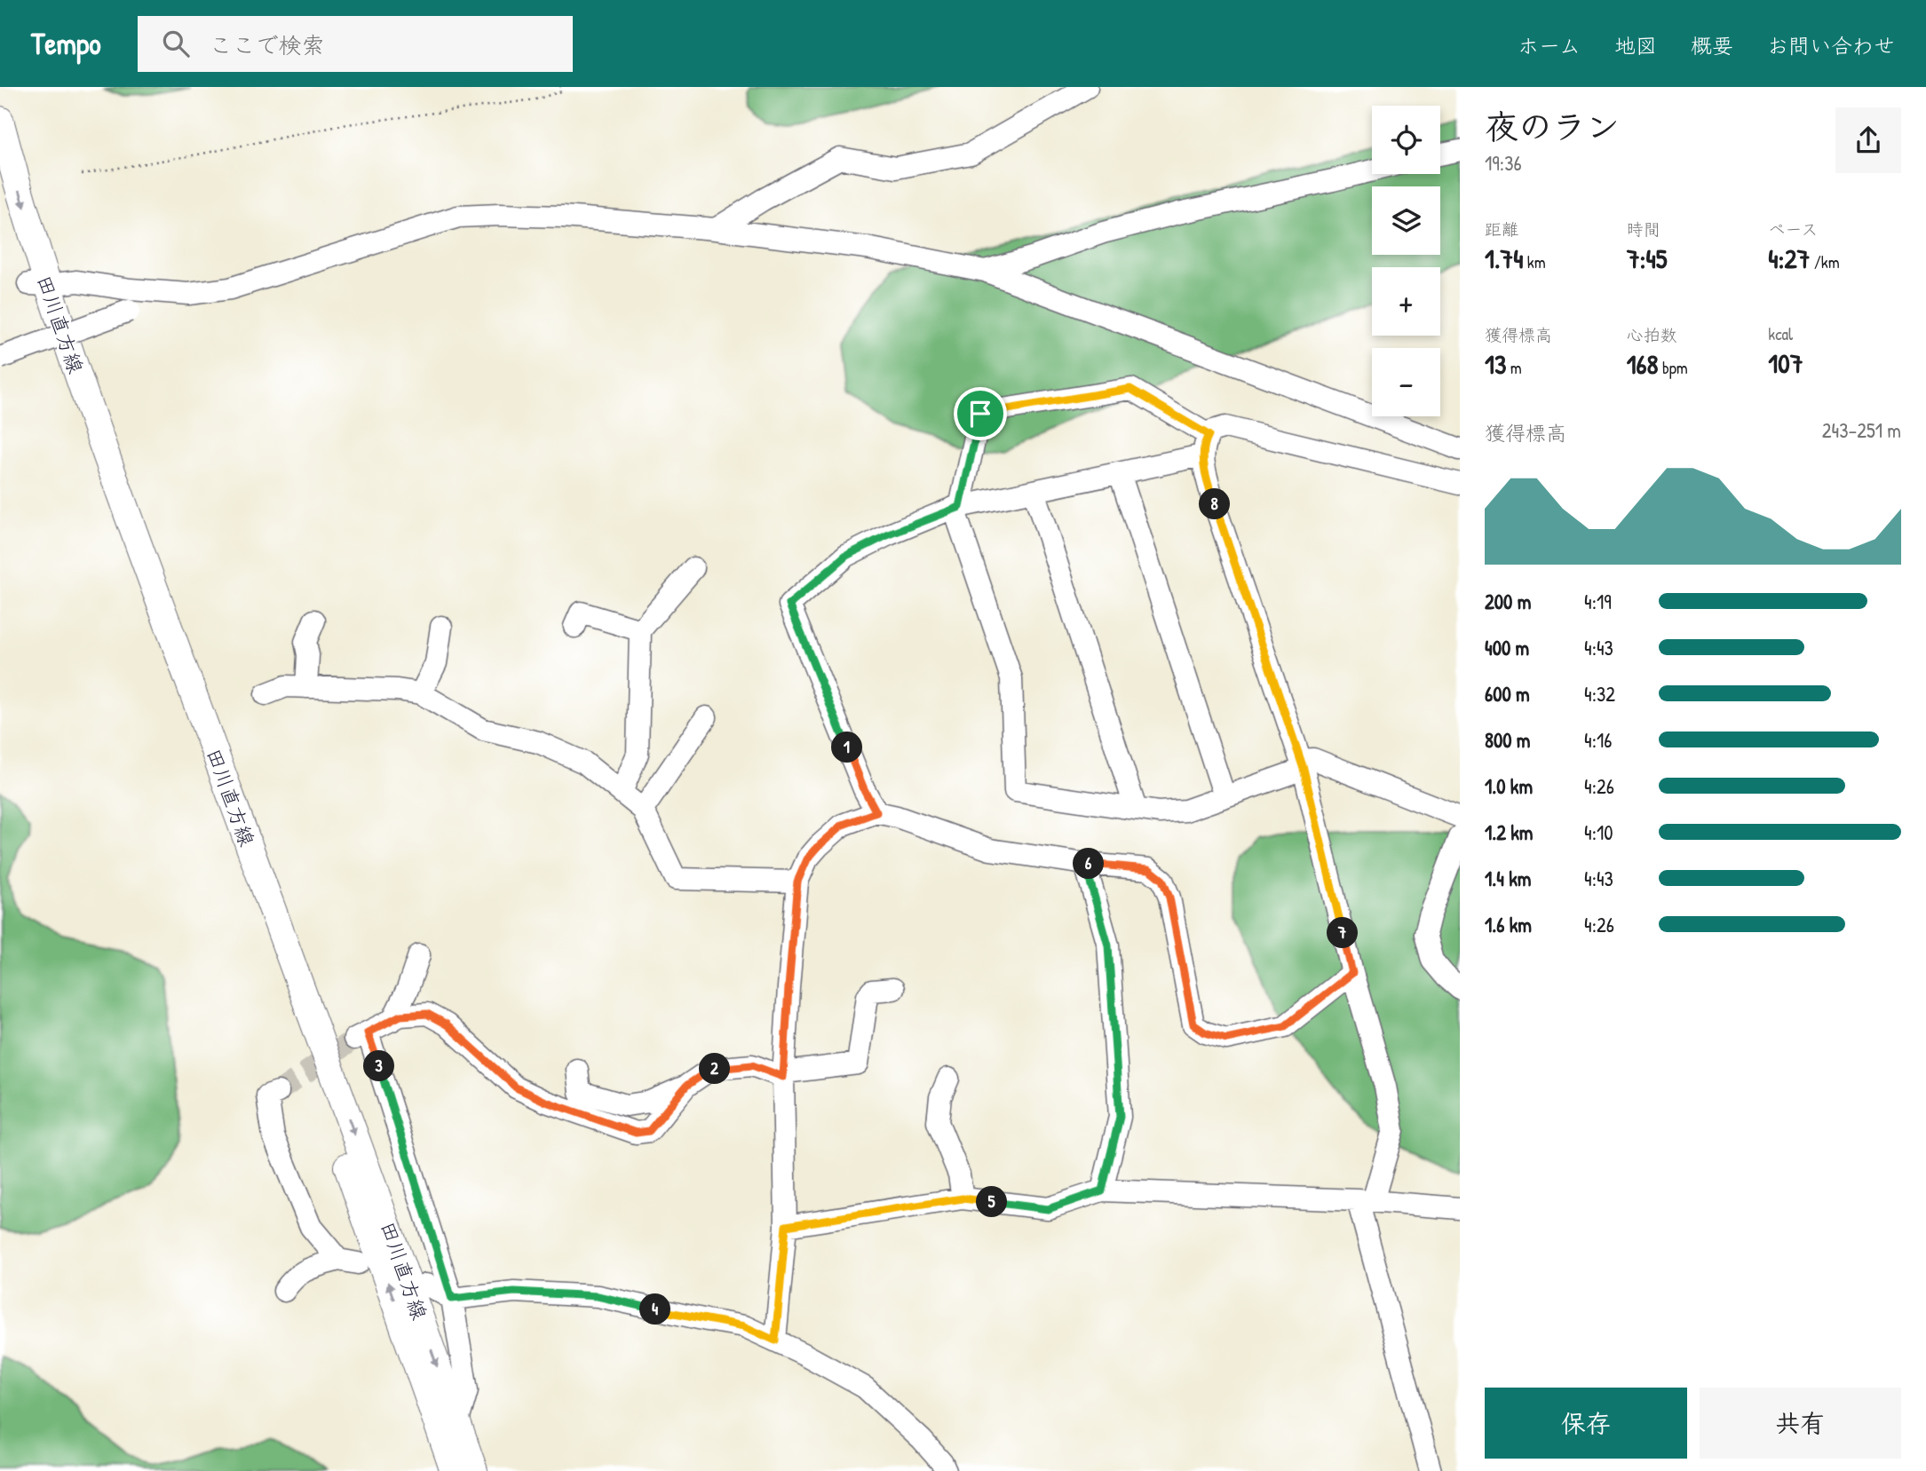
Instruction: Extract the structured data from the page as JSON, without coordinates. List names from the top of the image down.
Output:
{
  "streets": {
    "main road": ["田川直方線"]
  },
  "page": {
    "header": "Tempo",
    "search": "ここで検索",
    "nav": [
      "ホーム",
      "地図",
      "概要",
      "お問い合わせ"
    ],
    "heading": ["夜のラン", "19:36"],
    "map_buttons": ["+", "−"],
    "stats": [
      ["距離", "1.74 km"],
      ["時間", "7:45"],
      ["ペース", "4:27 /km"],
      ["獲得標高", "13 m"],
      ["心拍数", "168 bpm"],
      ["kcal", "107"]
    ],
    "chart": ["獲得標高", "243–251 m"],
    "pins": [
      "8",
      "1",
      "6",
      "7",
      "3",
      "2",
      "5",
      "4"
    ],
    "list": [
      {
        "name": "200 m",
        "note": "4:19"
      },
      {
        "name": "400 m",
        "note": "4:43"
      },
      {
        "name": "600 m",
        "note": "4:32"
      },
      {
        "name": "800 m",
        "note": "4:16"
      },
      {
        "name": "1.0 km",
        "note": "4:26"
      },
      {
        "name": "1.2 km",
        "note": "4:10"
      },
      {
        "name": "1.4 km",
        "note": "4:43"
      },
      {
        "name": "1.6 km",
        "note": "4:26"
      }
    ],
    "buttons": ["保存", "共有"]
  }
}
